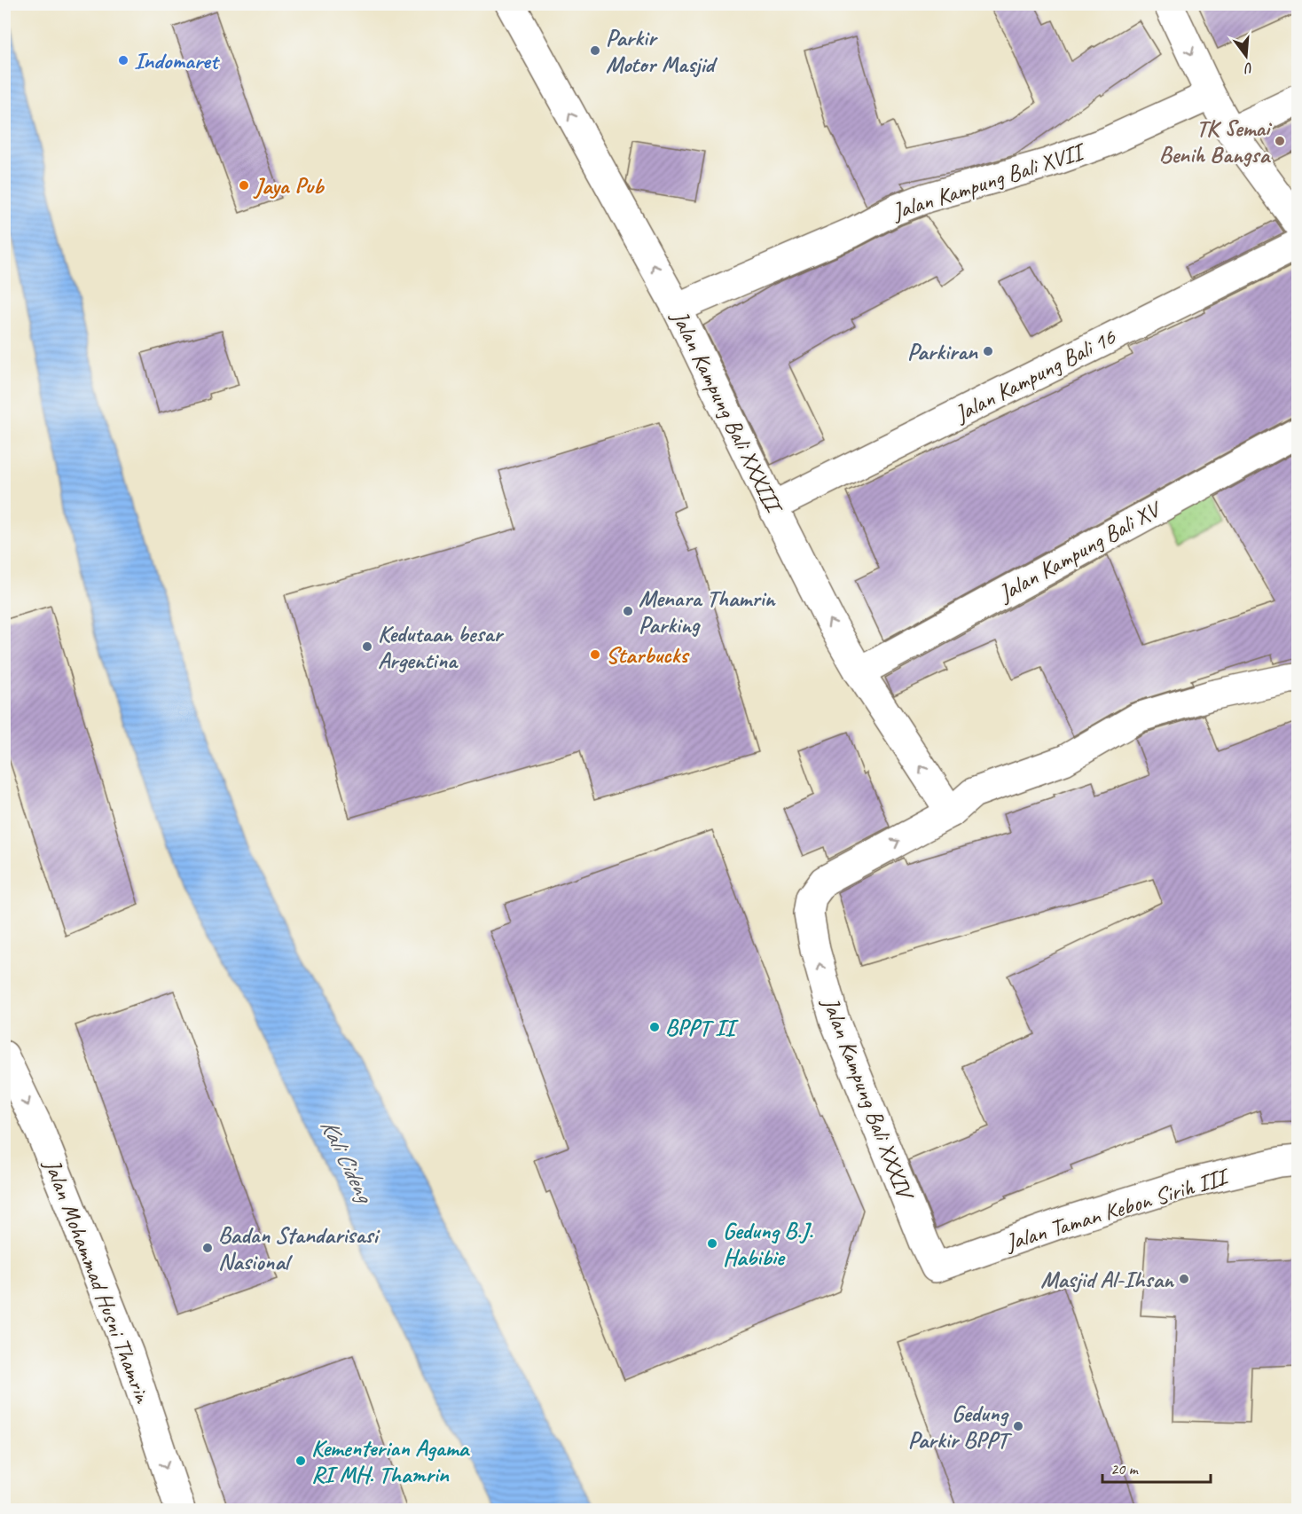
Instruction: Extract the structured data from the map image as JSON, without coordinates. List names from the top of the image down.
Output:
{
  "streets": {
    "street": [
      "Jalan Kampung Bali XVII",
      "Jalan Kampung Bali 16",
      "Jalan Kampung Bali XXXIII",
      "Jalan Kampung Bali XV",
      "Jalan Kampung Bali XXXIV",
      "Jalan Taman Kebon Sirih III",
      "Jalan Mohammad Husni Thamrin"
    ]
  },
  "crossings": [
    ["Jalan Kampung Bali XVII", "Jalan Kampung Bali XXXIII"],
    ["Jalan Kampung Bali 16", "Jalan Kampung Bali XXXIII"],
    ["Jalan Kampung Bali XXXIII", "Jalan Kampung Bali XV"],
    ["Jalan Kampung Bali XXXIII", "Jalan Kampung Bali XXXIV"],
    ["Jalan Kampung Bali XXXIV", "Jalan Taman Kebon Sirih III"]
  ],
  "one_way": ["Jalan Kampung Bali XXXIII", "Jalan Kampung Bali XXXIV", "Jalan Mohammad Husni Thamrin"],
  "water": ["Kali Cideng"],
  "places": [
    "Parkir Motor Masjid",
    "Indomaret",
    "TK Semai Benih Bangsa",
    "Jaya Pub",
    "Parkiran",
    "Menara Thamrin Parking",
    "Kedutaan besar Argentina",
    "Starbucks",
    "BPPT II",
    "Gedung B.J. Habibie",
    "Badan Standarisasi Nasional",
    "Masjid Al-Ihsan",
    "Gedung Parkir BPPT",
    "Kementerian Agama RI MH. Thamrin"
  ],
  "scale_bar": "20 m",
  "north": "bottom"
}
